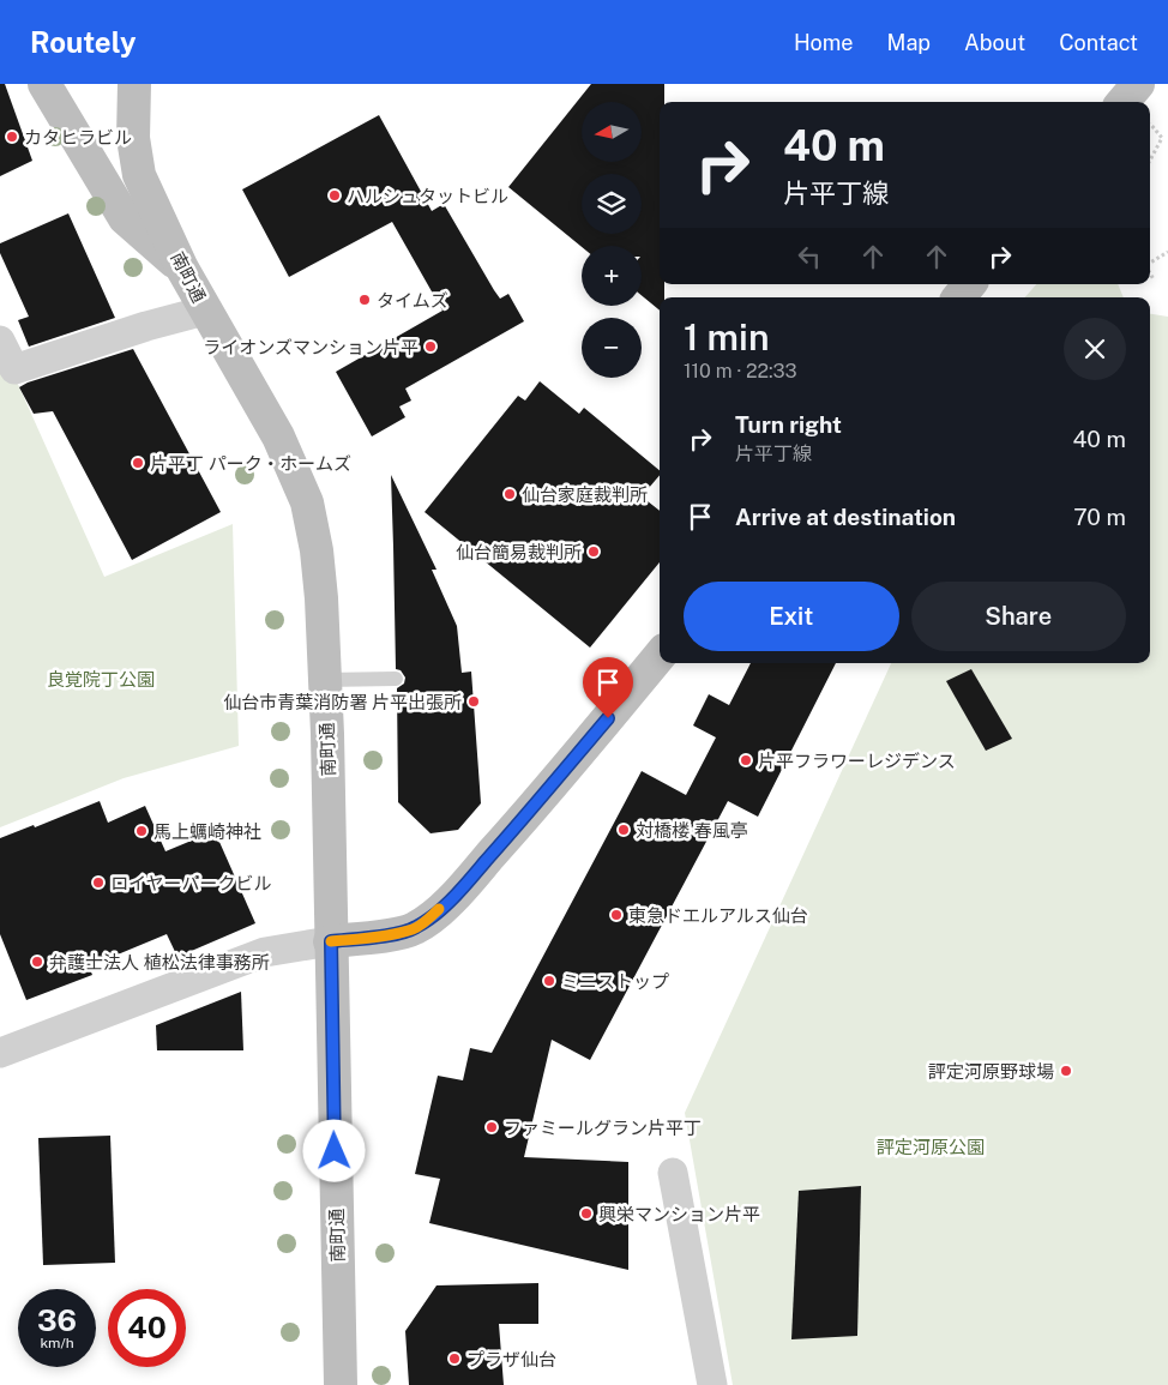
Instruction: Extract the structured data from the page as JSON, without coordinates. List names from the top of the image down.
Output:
{
  "streets": {
    "street": ["南町通"]
  },
  "parks": ["良覚院丁公園", "評定河原公園"],
  "places": [
    "カタヒラビル",
    "ハルシュタットビル",
    "タイムズ",
    "ライオンズマンション片平",
    "片平丁 パーク・ホームズ",
    "仙台家庭裁判所",
    "仙台簡易裁判所",
    "仙台市青葉消防署 片平出張所",
    "片平フラワーレジデンス",
    "対橋楼 春風亭",
    "馬上蠣崎神社",
    "ロイヤーパークビル",
    "東急ドエルアルス仙台",
    "弁護士法人 植松法律事務所",
    "ミニストップ",
    "評定河原野球場",
    "ファミールグラン片平丁",
    "興栄マンション片平",
    "プラザ仙台"
  ],
  "north": "left",
  "page": {
    "header": "Routely",
    "nav": [
      "Home",
      "Map",
      "About",
      "Contact"
    ],
    "map_buttons": ["+", "−"],
    "turn": ["40 m", "片平丁線"],
    "heading": ["1 min", "110 m · 22:33"],
    "list": [
      {
        "name": "Turn right",
        "note": "片平丁線",
        "value": "40 m"
      },
      {
        "name": "Arrive at destination",
        "value": "70 m"
      }
    ],
    "buttons": ["Exit", "Share"],
    "speed": "36 km/h",
    "limit": "40"
  }
}
